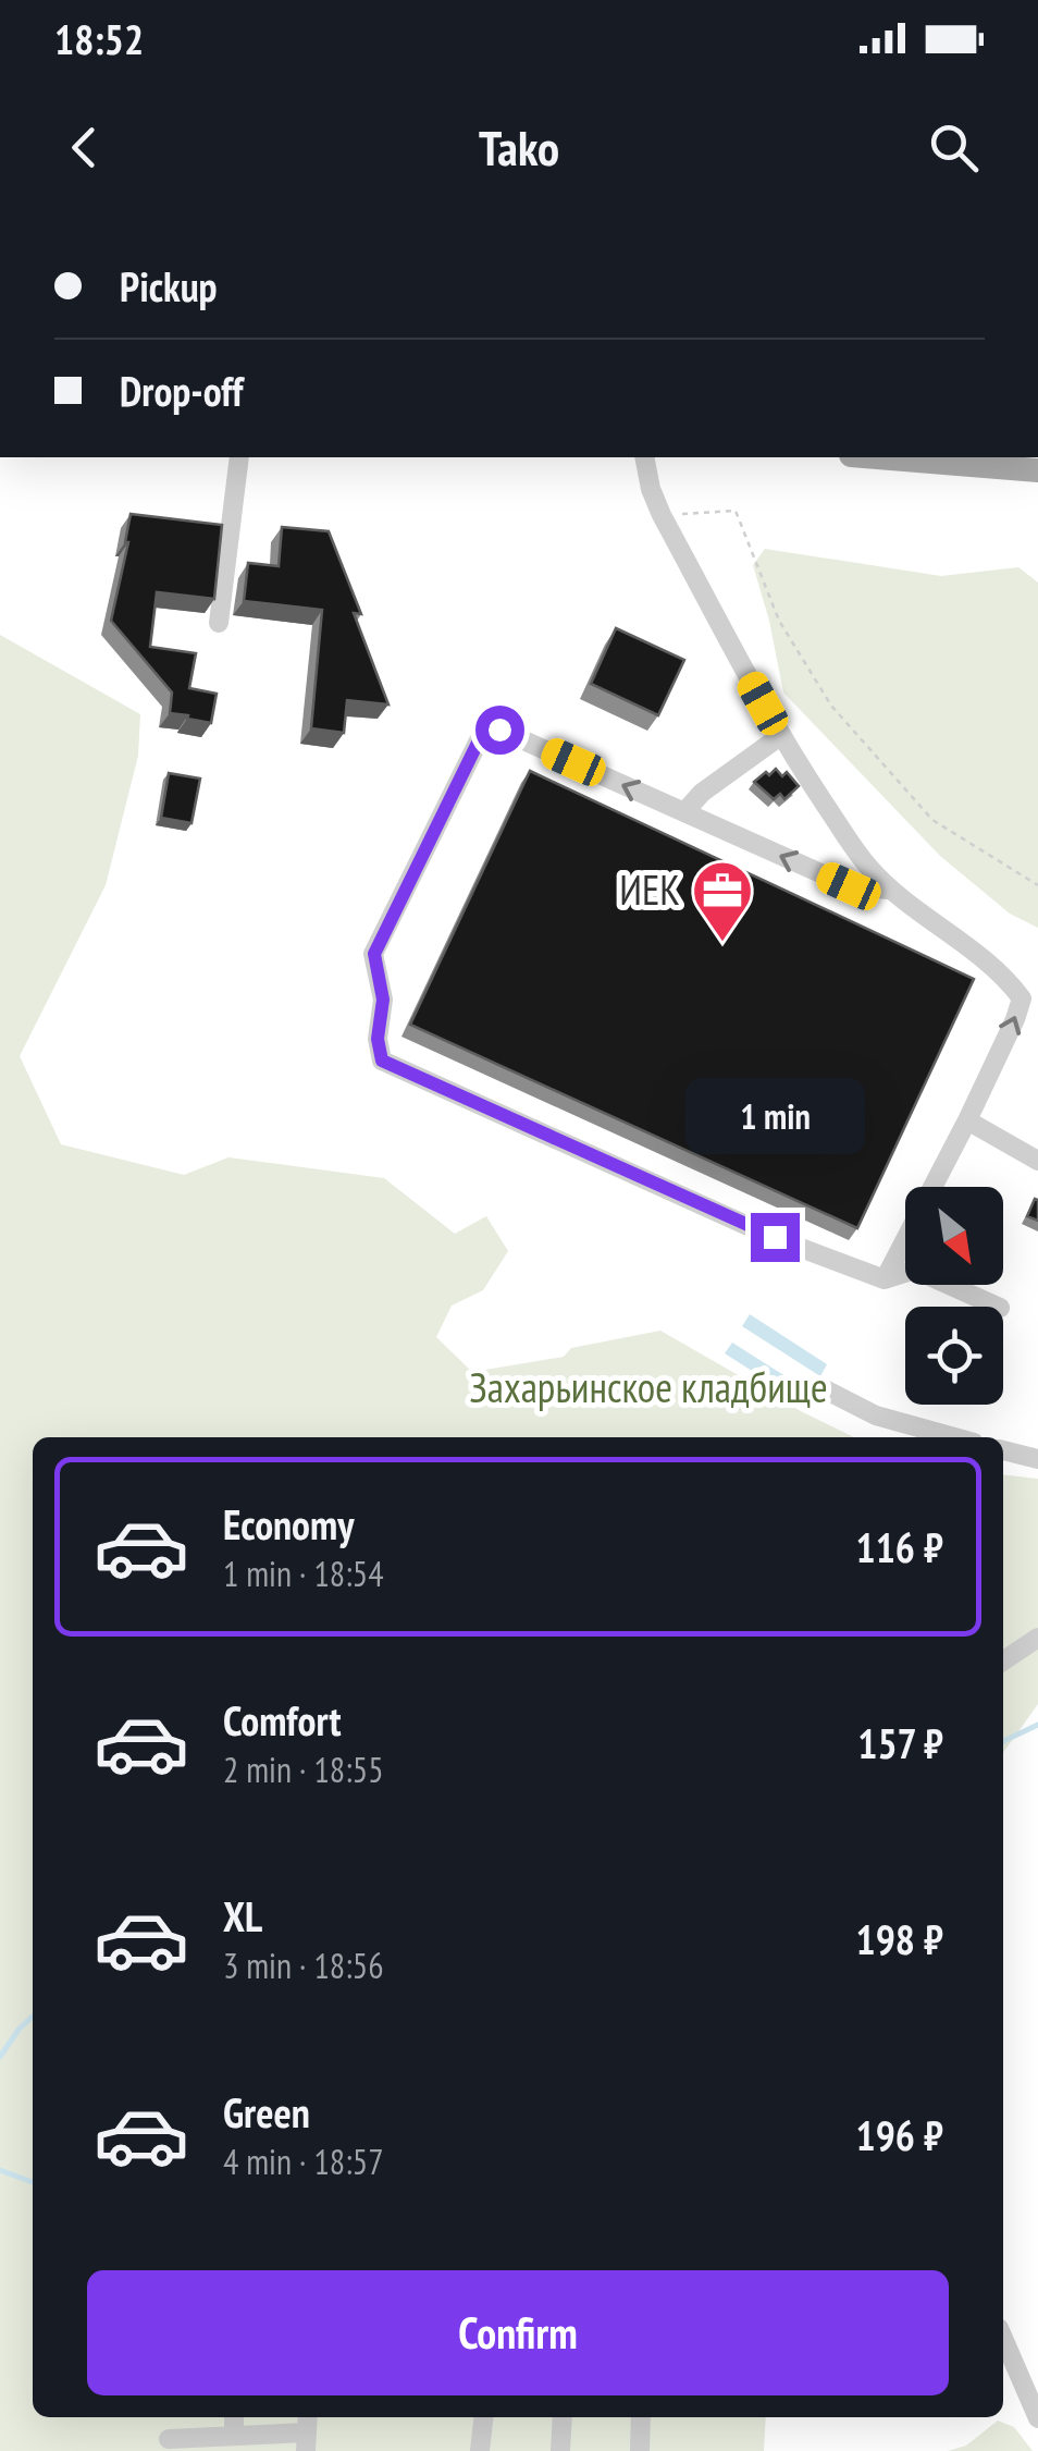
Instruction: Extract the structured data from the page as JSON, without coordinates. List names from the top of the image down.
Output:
{
  "parks": ["Захарьинское кладбище"],
  "places": {
    "office": ["ИЕК"]
  },
  "north": "bottom right",
  "page": {
    "status": "18:52",
    "header": "Tako",
    "banner": ["Pickup", "Drop-off"],
    "bubble": "1 min",
    "list": [
      {
        "name": "Economy",
        "note": "1 min · 18:54",
        "value": "116 ₽"
      },
      {
        "name": "Comfort",
        "note": "2 min · 18:55",
        "value": "157 ₽"
      },
      {
        "name": "XL",
        "note": "3 min · 18:56",
        "value": "198 ₽"
      },
      {
        "name": "Green",
        "note": "4 min · 18:57",
        "value": "196 ₽"
      }
    ],
    "buttons": "Confirm"
  }
}
